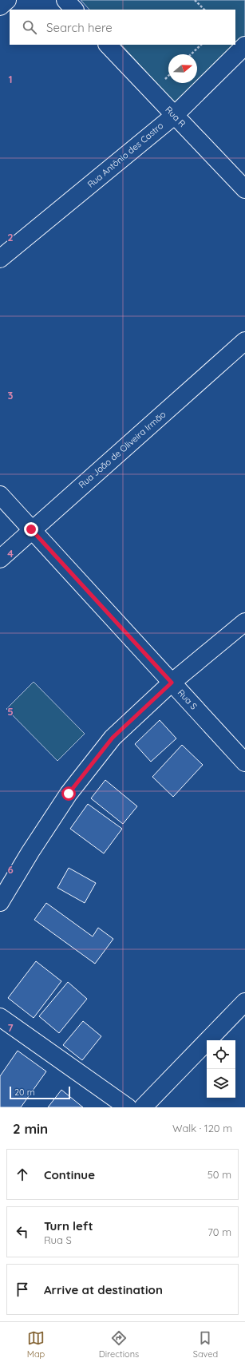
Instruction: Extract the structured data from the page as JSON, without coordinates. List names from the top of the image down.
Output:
{
  "streets": {
    "street": [
      "Rua R",
      "Rua Antônio des Castro",
      "Rua João de Oliveira Irmão",
      "Rua S"
    ]
  },
  "crossings": [
    ["Rua R", "Rua Antônio des Castro"],
    ["Rua João de Oliveira Irmão", "Rua S"]
  ],
  "scale_bar": "20 m",
  "north": "right",
  "page": {
    "search": "Search here",
    "scale": "20 m",
    "heading": ["2 min", "Walk · 120 m"],
    "list": [
      ["Continue", "50 m"],
      ["Turn left", "Rua S", "70 m"],
      "Arrive at destination"
    ],
    "nav": ["Map", "Directions", "Saved"]
  },
  "grid": {
    "rows": [
      "1",
      "2",
      "3",
      "4",
      "5",
      "6",
      "7"
    ]
  }
}
